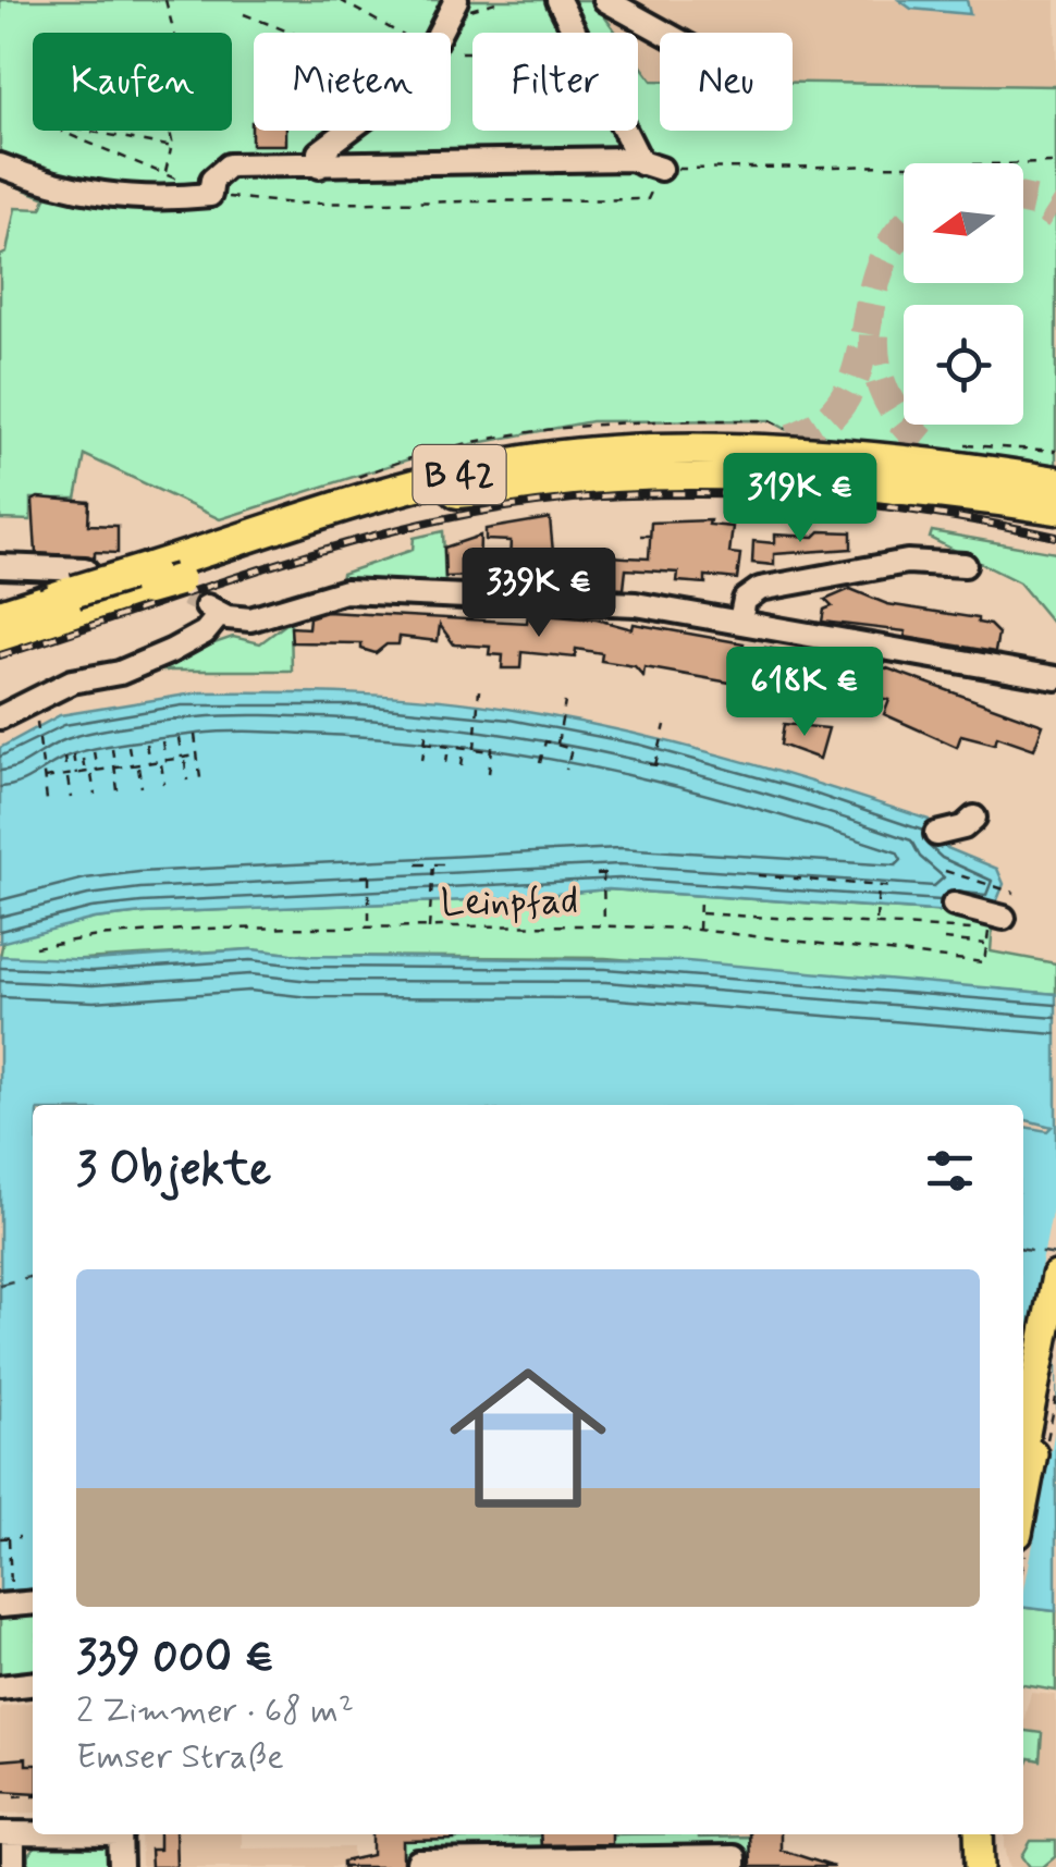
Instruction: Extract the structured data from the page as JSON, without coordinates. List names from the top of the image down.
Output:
{
  "streets": {
    "highway": ["B 42"],
    "path": ["Leinpfad"]
  },
  "north": "left",
  "page": {
    "chip": [
      "Kaufen",
      "Mieten",
      "Filter",
      "Neu"
    ],
    "price": ["319K €", "339K €", "618K €"],
    "heading": "3 Objekte",
    "list": [
      {
        "name": "339 000 €",
        "note": "2 Zimmer · 68 m² · Emser Straße"
      }
    ]
  }
}
